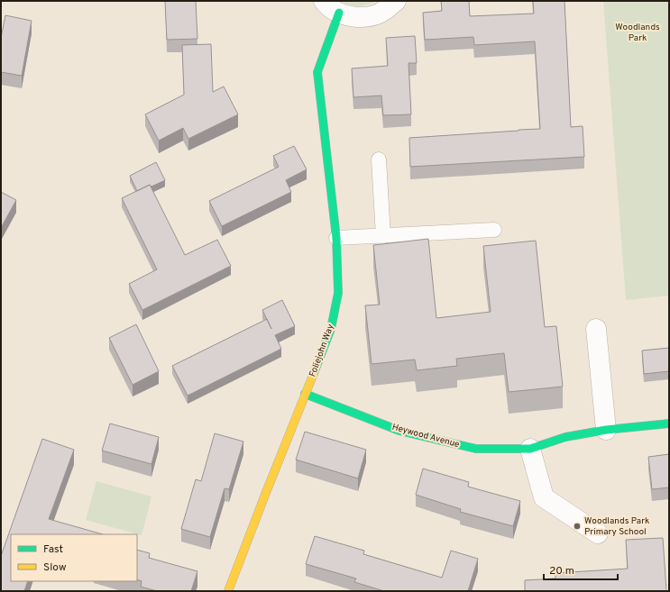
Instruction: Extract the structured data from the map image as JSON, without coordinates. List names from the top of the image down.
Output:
{
  "streets": {
    "street": ["Foliejohn Way", "Heywood Avenue"]
  },
  "crossings": [
    ["Foliejohn Way", "Heywood Avenue"]
  ],
  "parks": ["Woodlands Park"],
  "places": ["Woodlands Park Primary School"],
  "legend": ["Fast", "Slow"],
  "scale_bar": "20 m"
}
